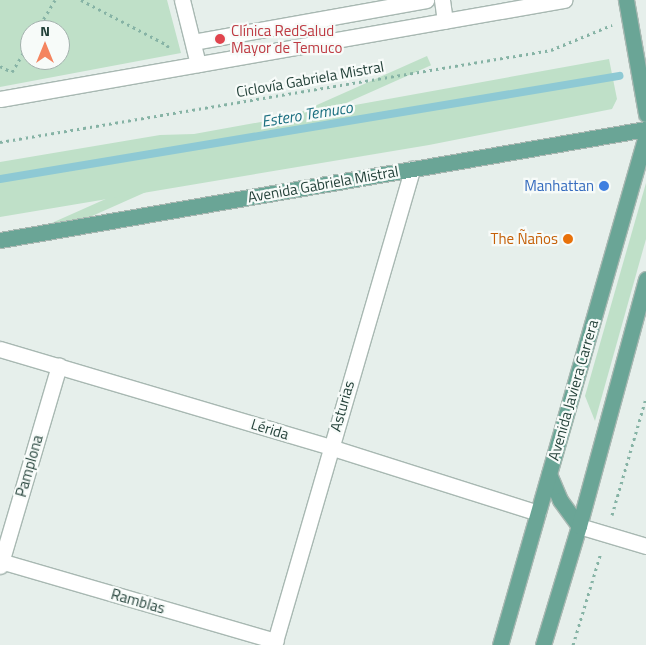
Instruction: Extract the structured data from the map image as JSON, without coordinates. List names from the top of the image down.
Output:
{
  "streets": {
    "main road": ["Avenida Gabriela Mistral", "Avenida Javiera Carrera"],
    "street": [
      "Asturias",
      "Lérida",
      "Pamplona",
      "Ramblas"
    ],
    "path": ["Ciclovía Gabriela Mistral"]
  },
  "crossings": [
    ["Avenida Gabriela Mistral", "Asturias"],
    ["Avenida Javiera Carrera", "Lérida"],
    ["Asturias", "Lérida"],
    ["Asturias", "Ramblas"],
    ["Lérida", "Pamplona"],
    ["Pamplona", "Ramblas"]
  ],
  "water": ["Estero Temuco"],
  "places": ["Clínica RedSalud Mayor de Temuco", "Manhattan", "The Ñaños"],
  "north": "top"
}
